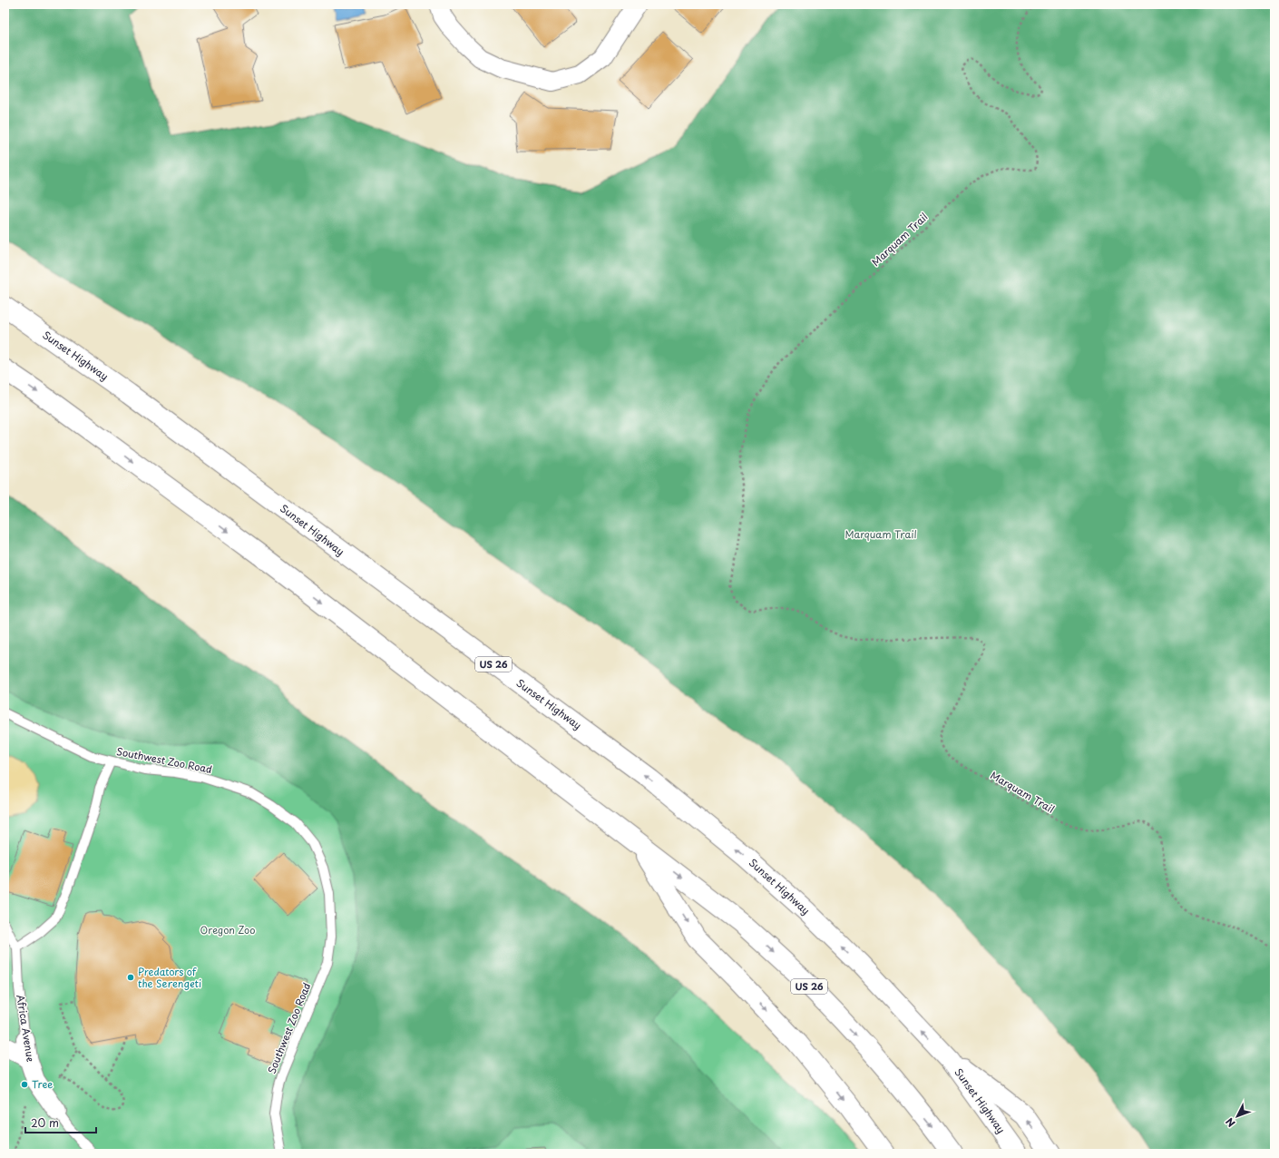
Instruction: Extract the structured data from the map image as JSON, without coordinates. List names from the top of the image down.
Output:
{
  "streets": {
    "highway": ["Sunset Highway", "US 26"],
    "street": ["Africa Avenue"],
    "lane": ["Southwest Zoo Road"],
    "path": ["Marquam Trail"]
  },
  "parks": ["Marquam Trail", "Oregon Zoo"],
  "places": ["Predators of the Serengeti", "Tree"],
  "scale_bar": "20 m",
  "north": "bottom left"
}
